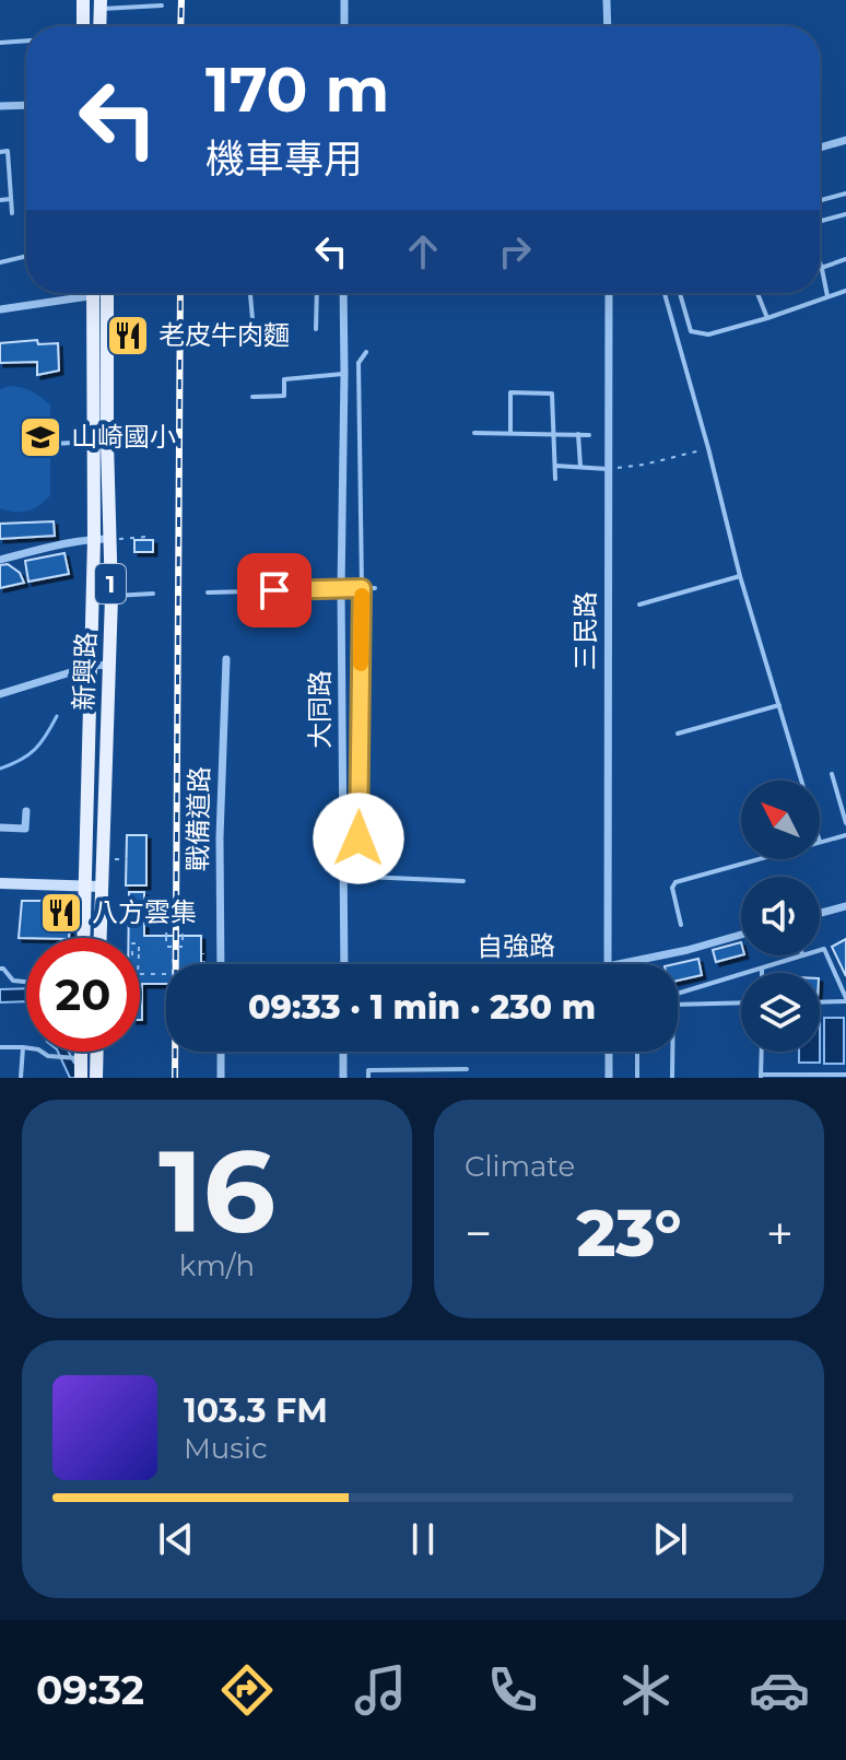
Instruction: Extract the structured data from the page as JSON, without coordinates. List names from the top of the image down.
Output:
{
  "streets": {
    "main road": ["1", "新興路"],
    "street": [
      "三民路",
      "大同路",
      "戰備道路",
      "自強路"
    ]
  },
  "places": {
    "restaurant": ["老皮牛肉麵", "八方雲集"],
    "school or university": ["山崎國小"]
  },
  "north": "top left",
  "page": {
    "turn": ["170 m", "機車專用"],
    "limit": "20",
    "trip": "09:33 · 1 min · 230 m",
    "tile": [
      ["16", "km/h"],
      "Climate"
    ],
    "heat": ["−", "23°", "+"],
    "song": ["103.3 FM", "Music"],
    "tabs": "09:32"
  }
}
